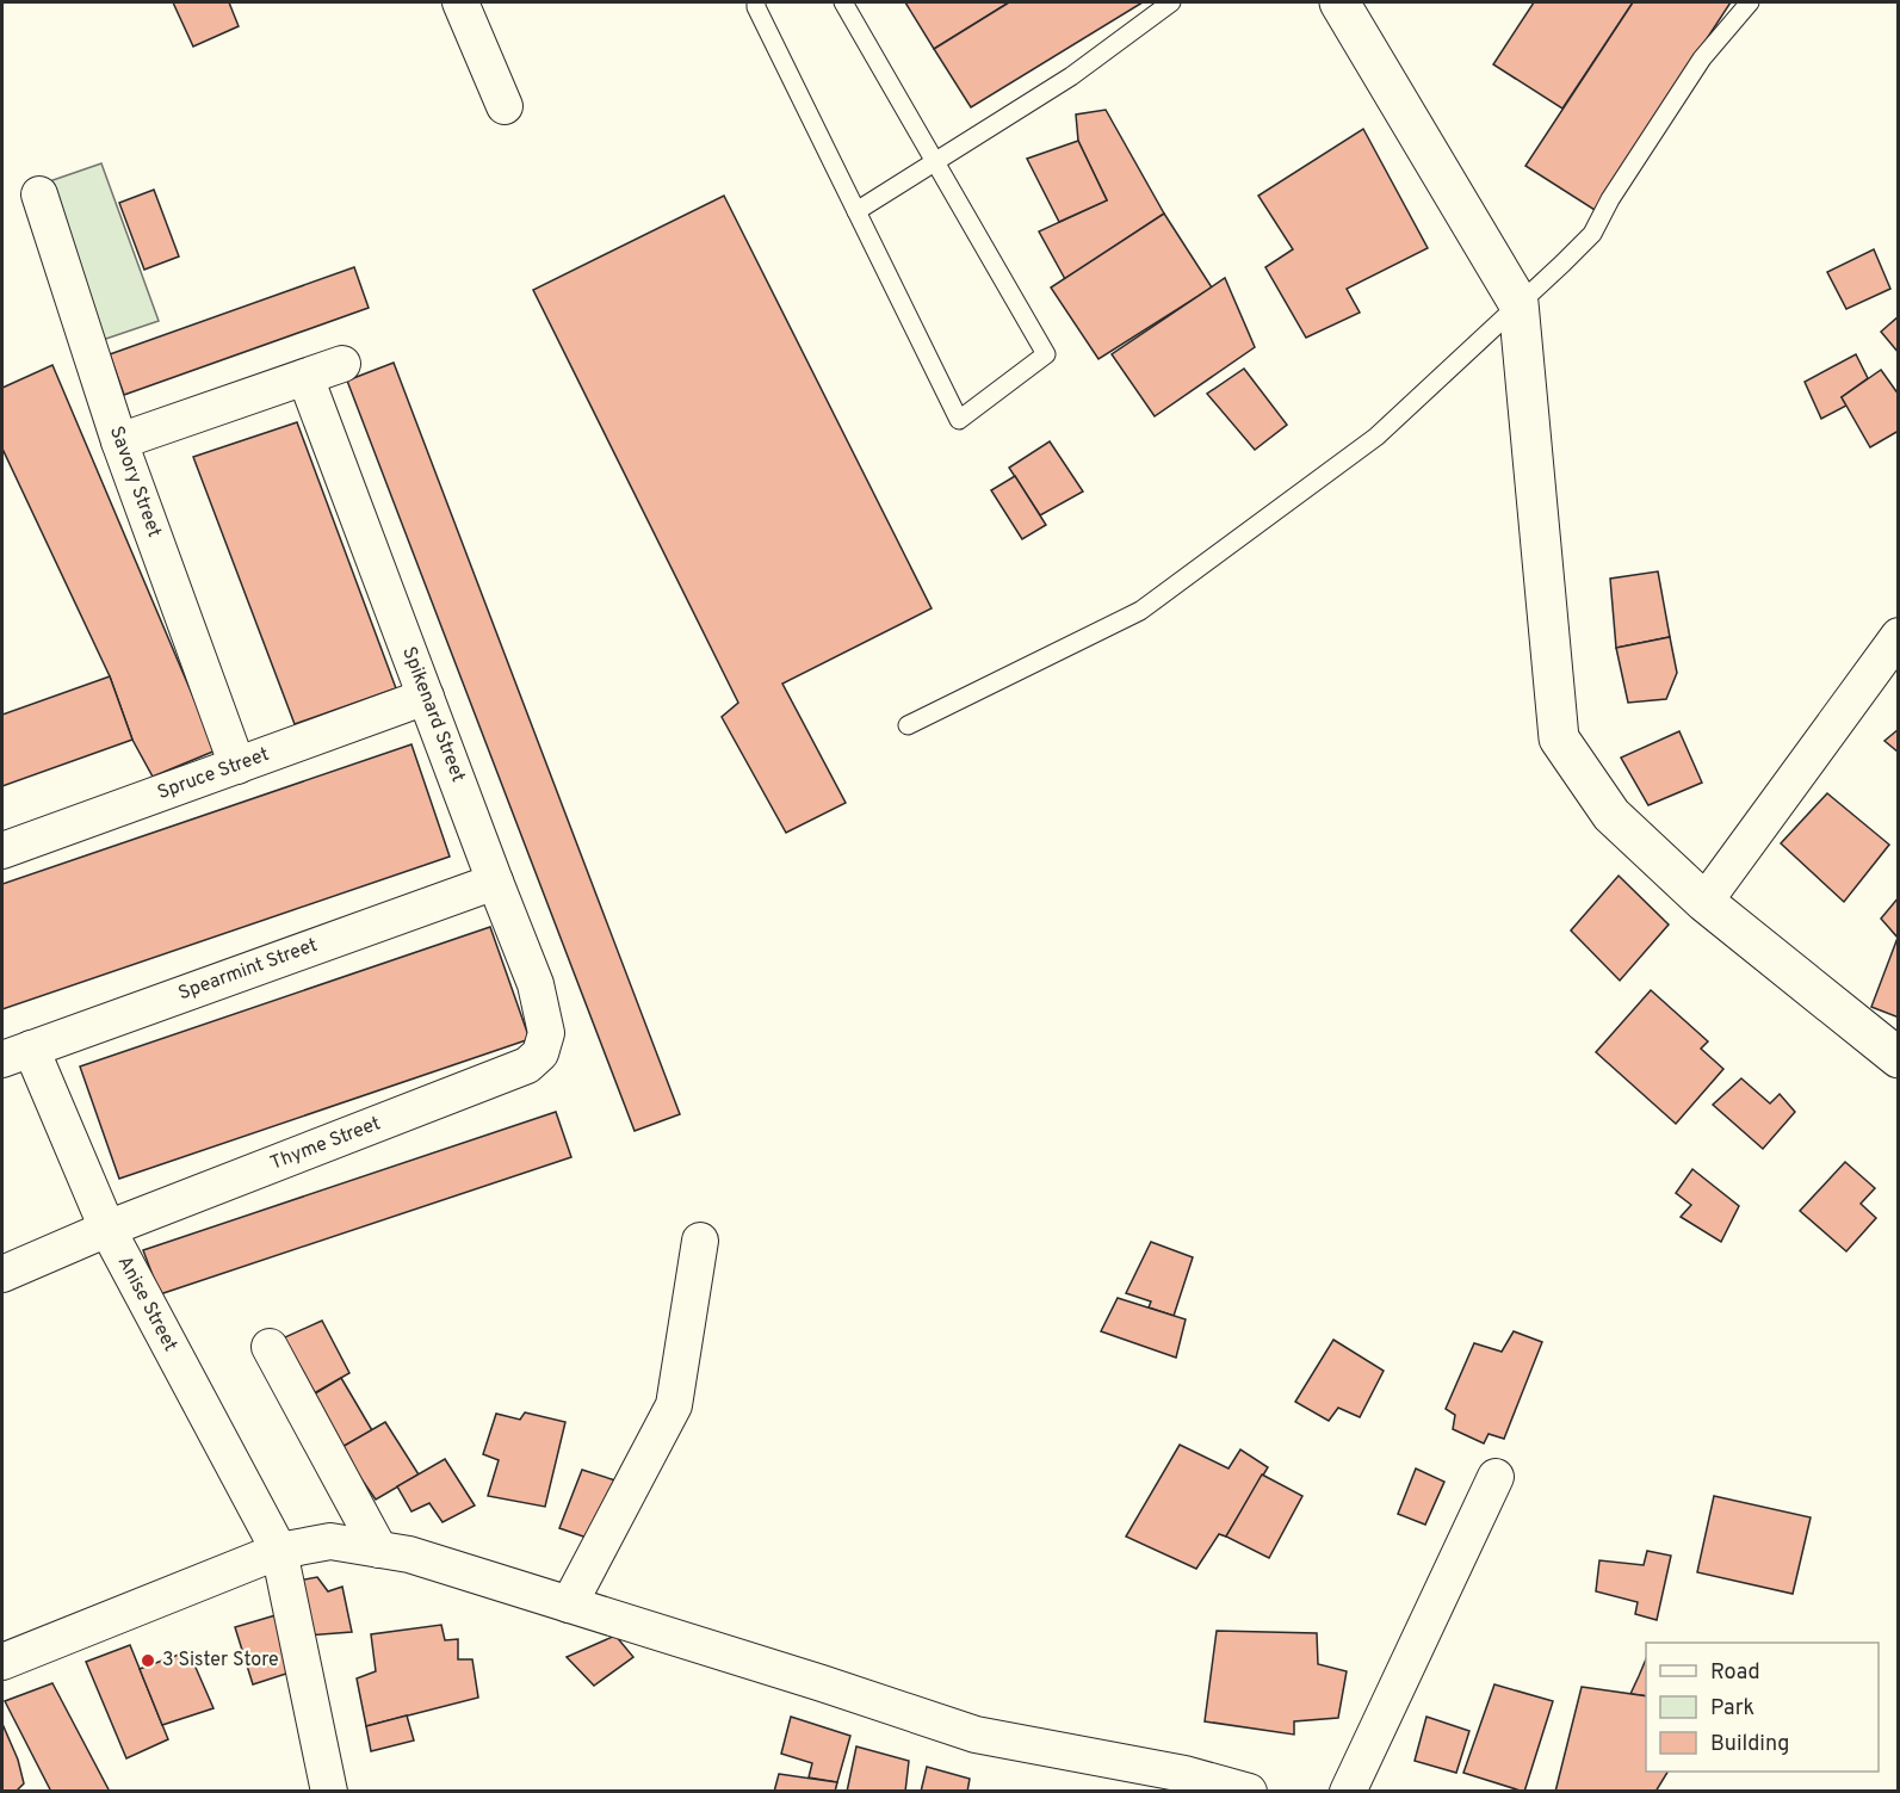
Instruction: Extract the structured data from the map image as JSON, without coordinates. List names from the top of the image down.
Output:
{
  "streets": {
    "street": [
      "Savory Street",
      "Spikenard Street",
      "Spruce Street",
      "Spearmint Street",
      "Thyme Street",
      "Anise Street"
    ]
  },
  "crossings": [
    ["Savory Street", "Spruce Street"],
    ["Spikenard Street", "Spruce Street"],
    ["Spikenard Street", "Spearmint Street"],
    ["Spikenard Street", "Thyme Street"],
    ["Spearmint Street", "Anise Street"],
    ["Thyme Street", "Anise Street"]
  ],
  "places": ["3 Sister Store"],
  "legend": ["Road", "Park", "Building"]
}
